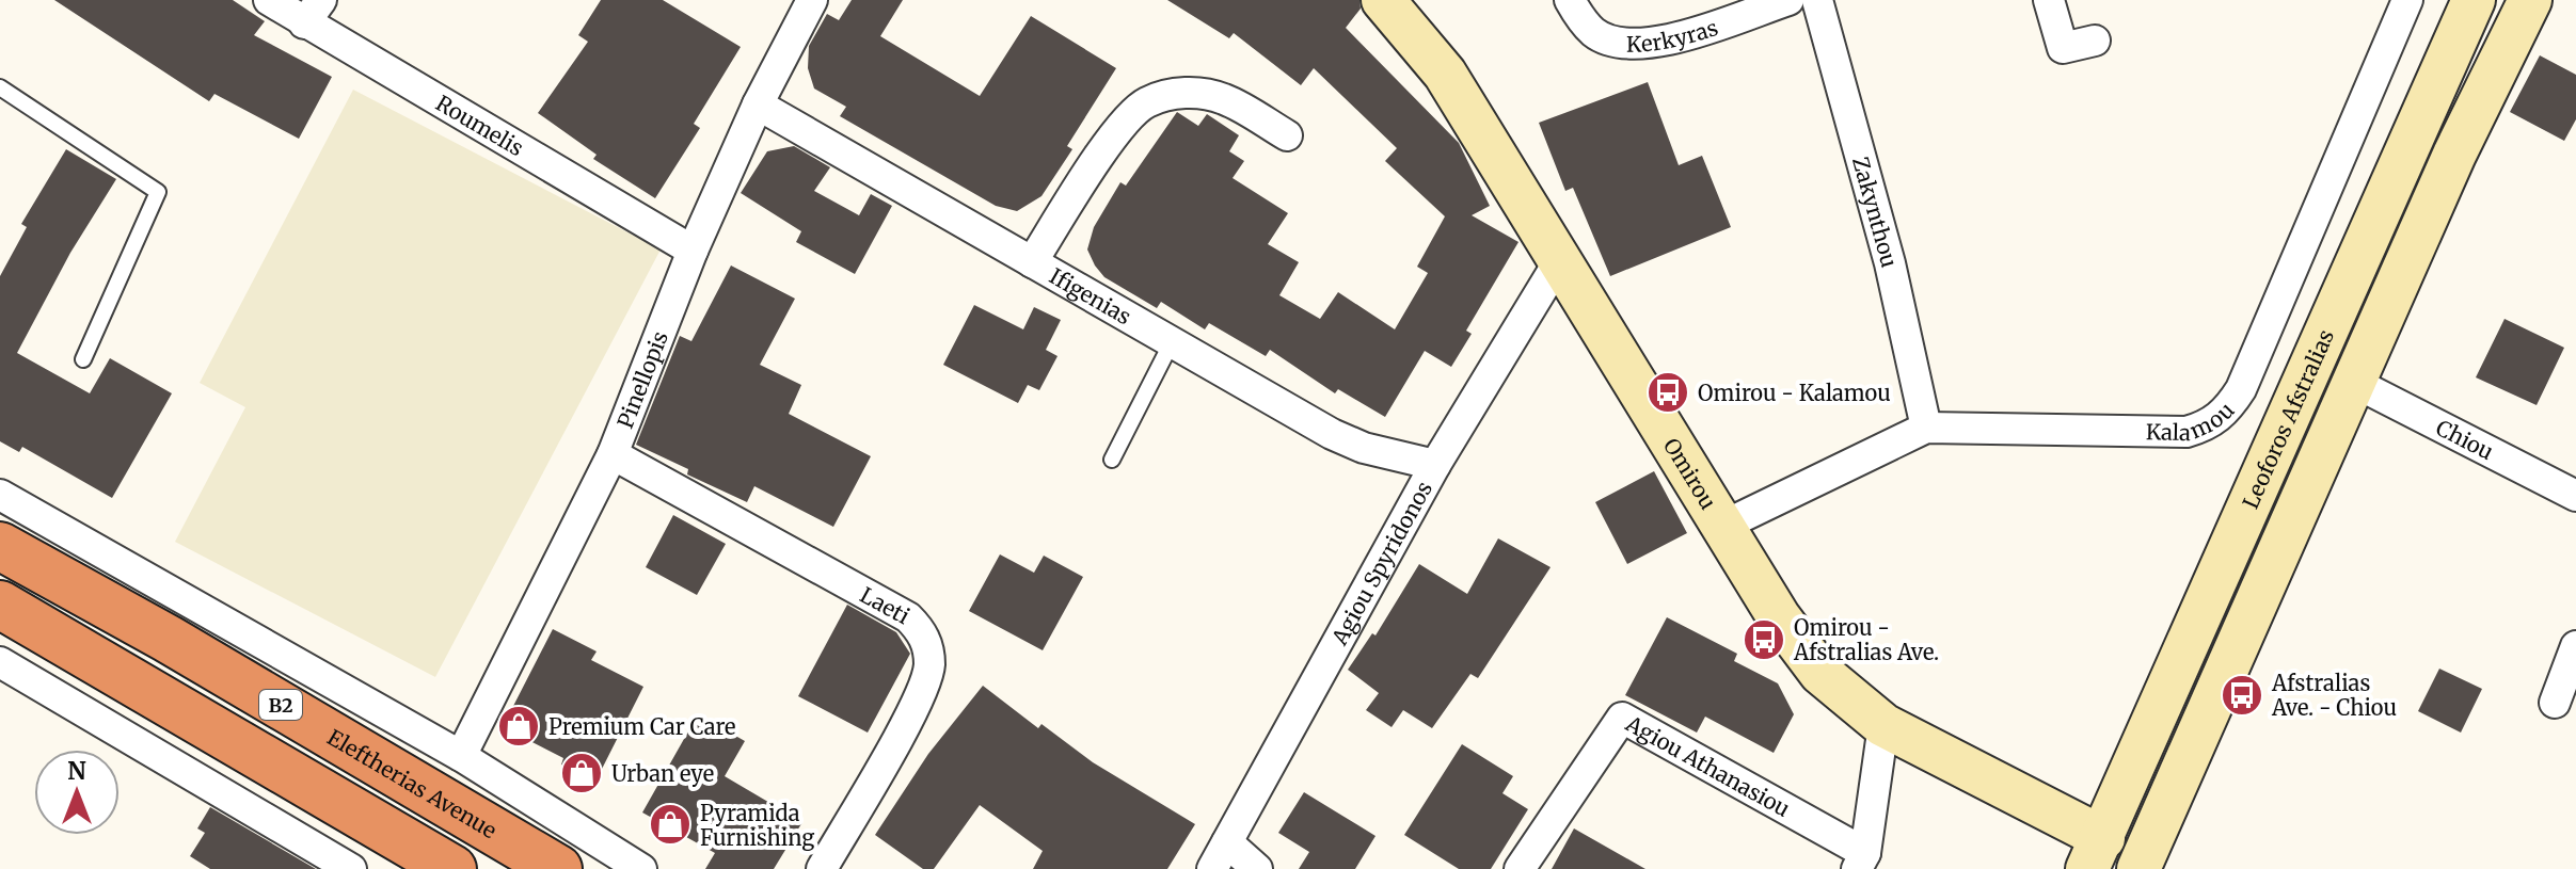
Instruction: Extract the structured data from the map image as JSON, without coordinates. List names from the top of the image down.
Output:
{
  "streets": {
    "highway": ["B2", "Eleftherias Avenue"],
    "main road": ["Leoforos Afstralias", "Omirou"],
    "street": [
      "Kerkyras",
      "Roumelis",
      "Zakynthou",
      "Ifigenias",
      "Pinellopis",
      "Kalamou",
      "Chiou",
      "Agiou Spyridonos",
      "Laeti",
      "Agiou Athanasiou"
    ]
  },
  "crossings": [
    ["Roumelis", "Pinellopis"],
    ["Zakynthou", "Kalamou"],
    ["Ifigenias", "Pinellopis"],
    ["Ifigenias", "Agiou Spyridonos"],
    ["Pinellopis", "Laeti"],
    ["Kalamou", "Omirou"],
    ["Leoforos Afstralias", "Omirou"],
    ["Omirou", "Agiou Spyridonos"]
  ],
  "places": {
    "bus stop": ["Omirou - Kalamou", "Omirou - Afstralias Ave.", "Afstralias Ave. - Chiou"],
    "shop": ["Premium Car Care", "Urban eye", "Pyramida Furnishing"]
  },
  "north": "top"
}
